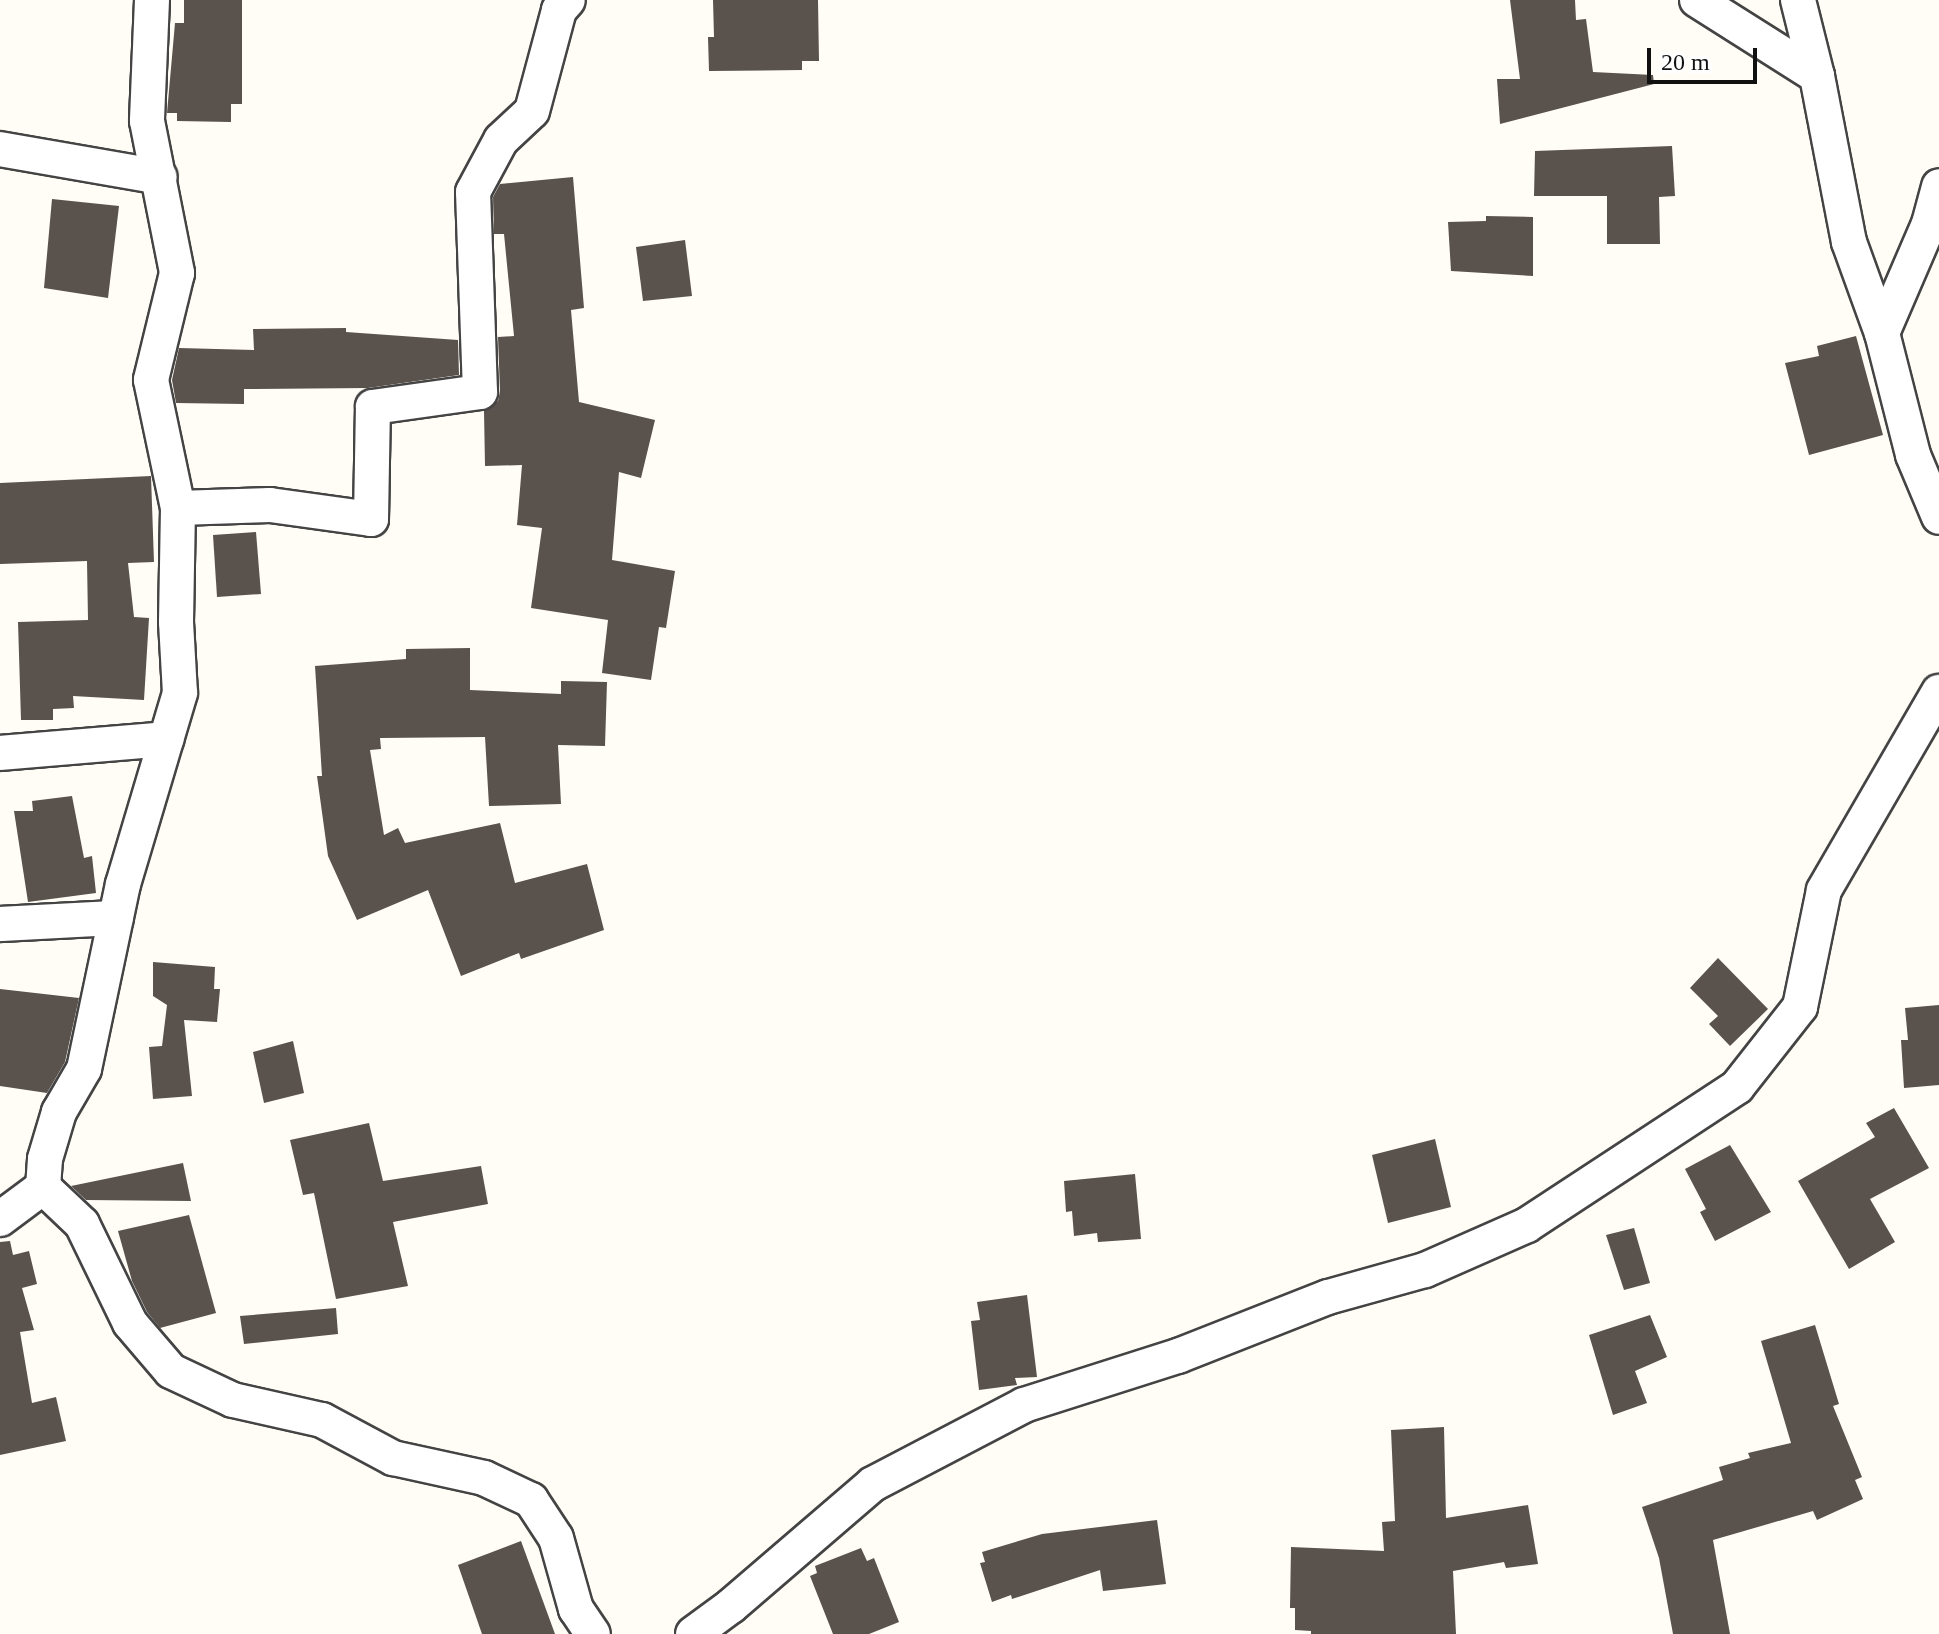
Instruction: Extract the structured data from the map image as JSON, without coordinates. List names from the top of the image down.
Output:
{
  "scale_bar": "20 m"
}
